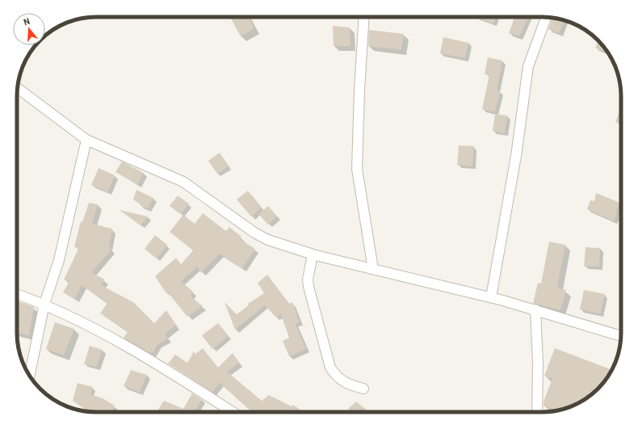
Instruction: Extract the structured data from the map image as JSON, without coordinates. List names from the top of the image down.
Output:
{
  "north": "top"
}
